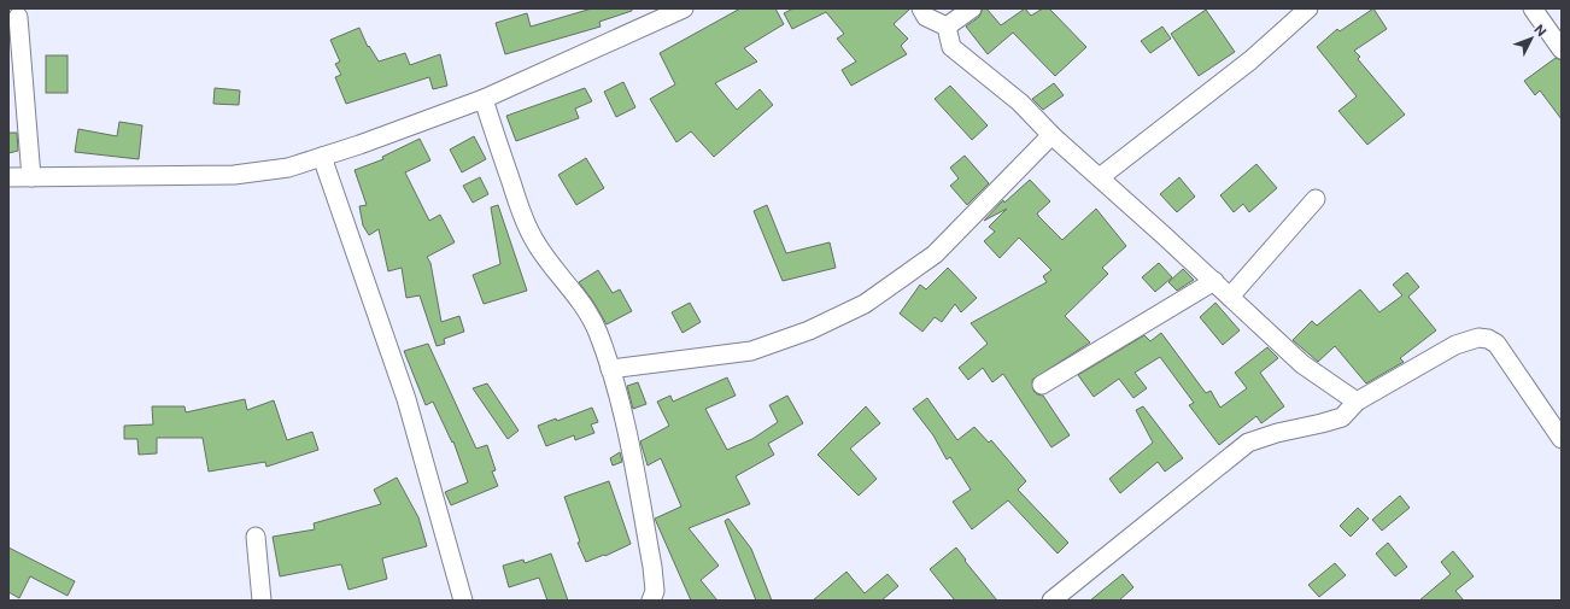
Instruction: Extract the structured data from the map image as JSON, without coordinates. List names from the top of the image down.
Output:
{
  "north": "top right"
}
